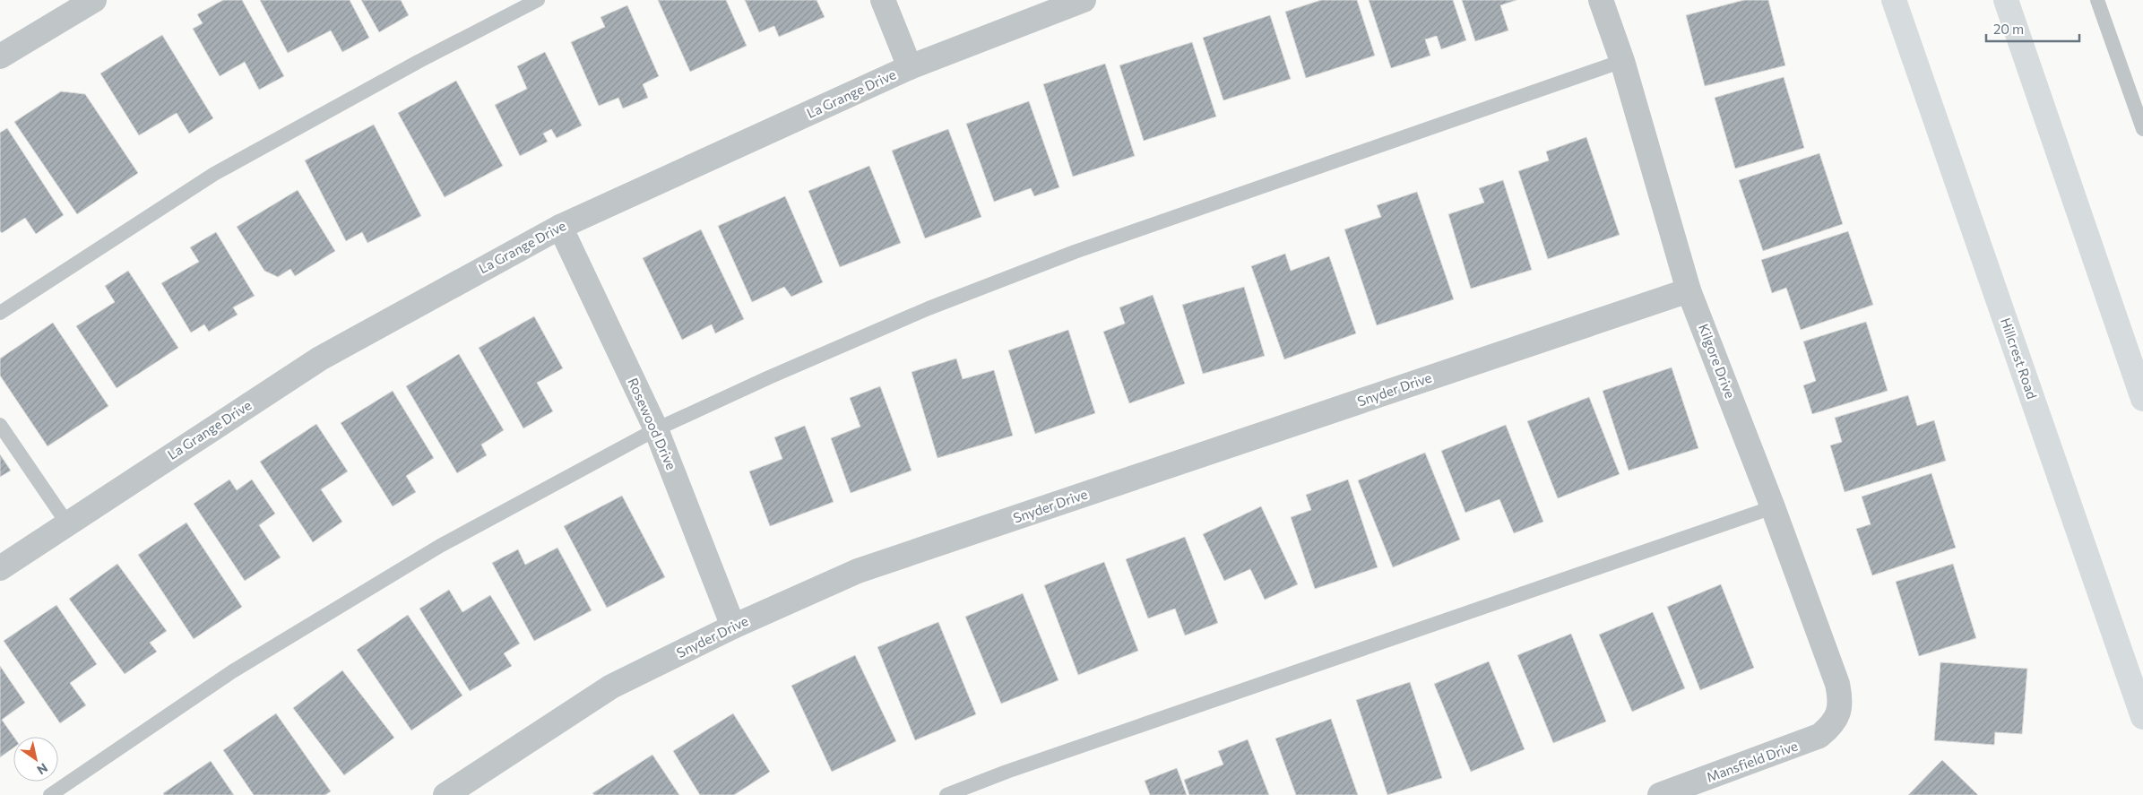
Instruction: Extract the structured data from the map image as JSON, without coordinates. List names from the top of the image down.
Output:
{
  "streets": {
    "main road": ["Hillcrest Road"],
    "street": [
      "La Grange Drive",
      "Kilgore Drive",
      "Snyder Drive",
      "Rosewood Drive",
      "Mansfield Drive"
    ]
  },
  "crossings": [
    ["La Grange Drive", "Rosewood Drive"],
    ["Kilgore Drive", "Snyder Drive"],
    ["Kilgore Drive", "Mansfield Drive"],
    ["Snyder Drive", "Rosewood Drive"]
  ],
  "scale_bar": "20 m",
  "north": "bottom right"
}
